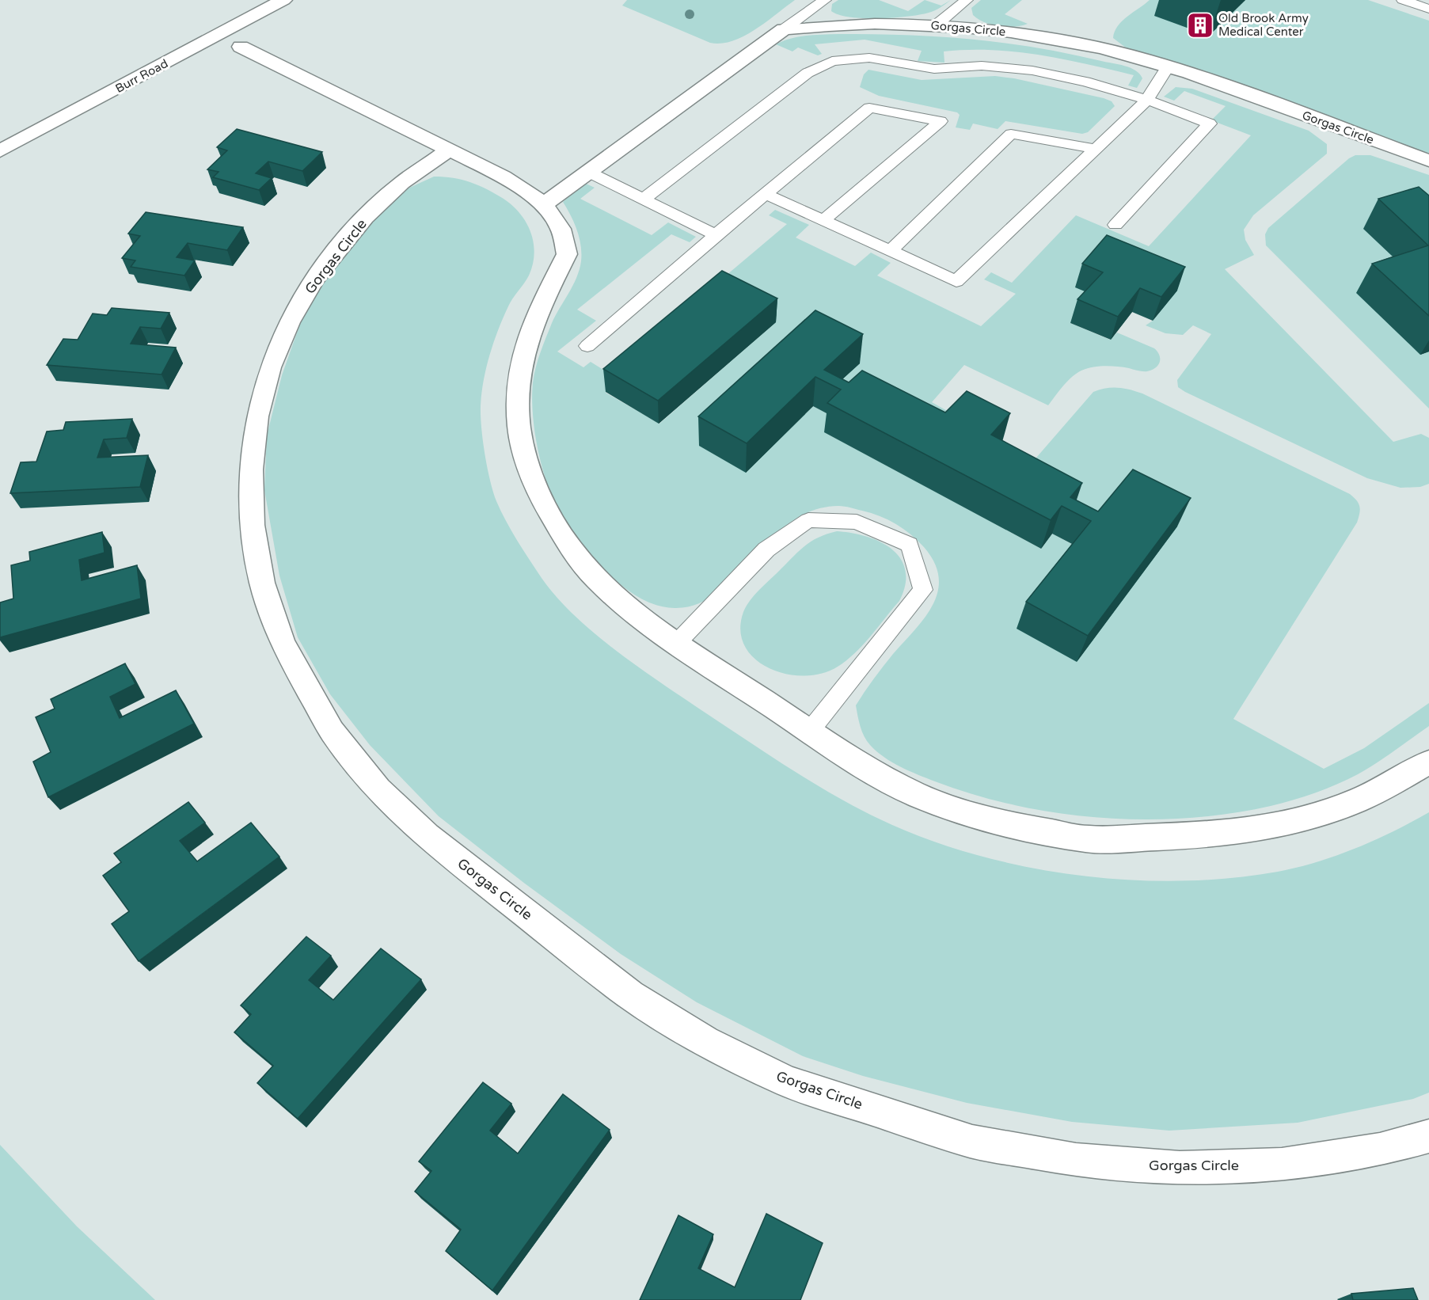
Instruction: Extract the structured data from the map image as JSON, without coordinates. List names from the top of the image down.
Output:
{
  "streets": {
    "street": ["Gorgas Circle", "Burr Road"]
  },
  "places": {
    "building": ["Old Brook Army Medical Center"]
  }
}
